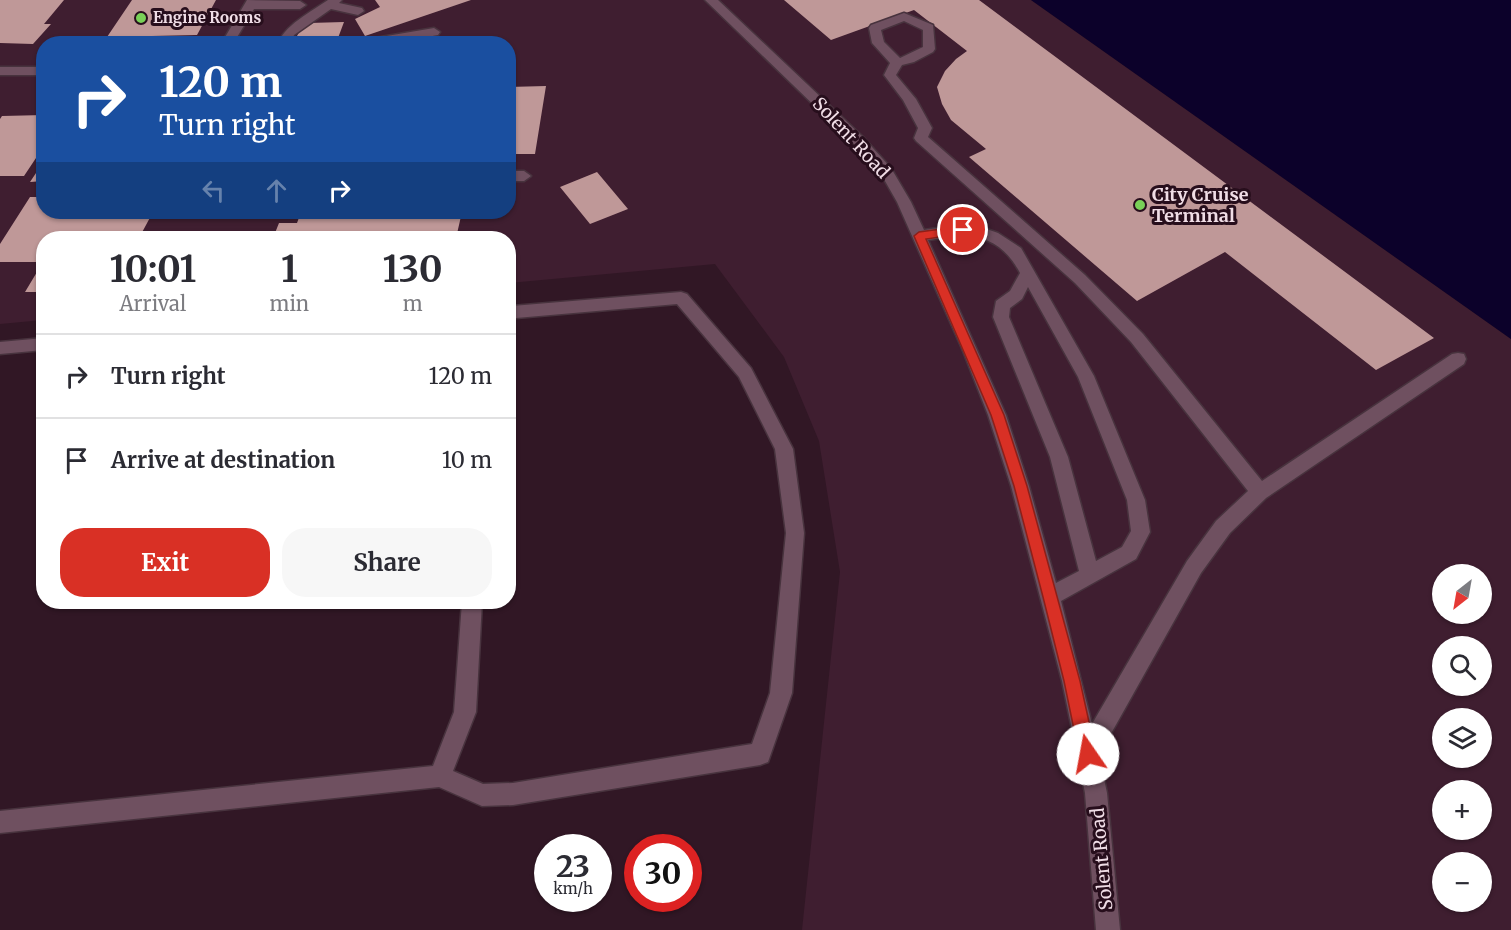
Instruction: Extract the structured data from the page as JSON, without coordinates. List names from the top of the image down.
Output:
{
  "streets": {
    "street": ["Solent Road"]
  },
  "places": ["Engine Rooms", "City Cruise Terminal"],
  "north": "bottom left",
  "page": {
    "turn": ["120 m", "Turn right"],
    "eta": [
      "10:01",
      "Arrival",
      "1",
      "min",
      "130",
      "m"
    ],
    "list": [
      {
        "name": "Turn right",
        "value": "120 m"
      },
      {
        "name": "Arrive at destination",
        "value": "10 m"
      }
    ],
    "buttons": ["Exit", "Share"],
    "map_buttons": ["+", "−"],
    "speed": "23 km/h",
    "limit": "30"
  }
}
